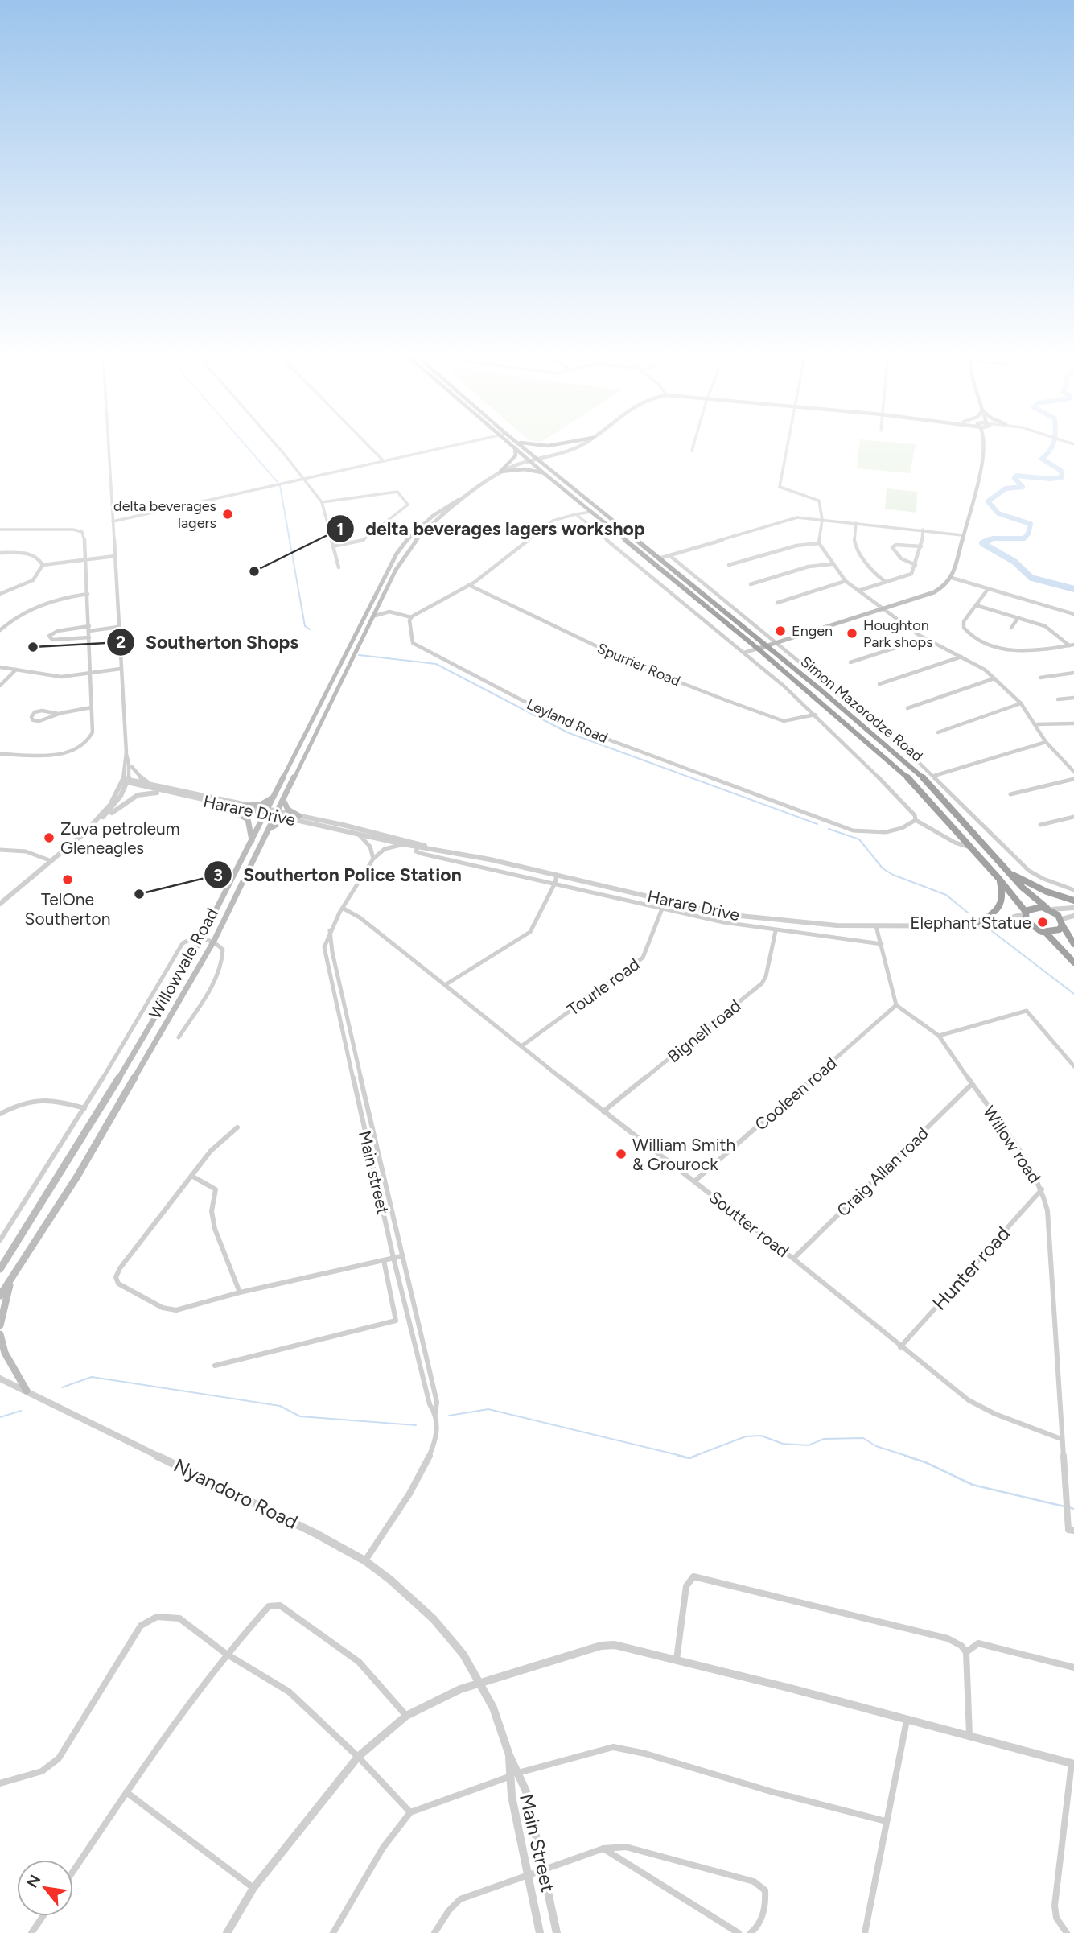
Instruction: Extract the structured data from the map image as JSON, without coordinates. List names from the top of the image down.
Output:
{
  "streets": {
    "highway": ["Simon Mazorodze Road"],
    "main road": ["Willowvale Road"],
    "street": [
      "Spurrier Road",
      "Leyland Road",
      "Harare Drive",
      "Tourle road",
      "Bignell road",
      "Cooleen road",
      "Willow road",
      "Craig Allan road",
      "Main street",
      "Soutter road",
      "Hunter road",
      "Nyandoro Road",
      "Main Street"
    ]
  },
  "crossings": [
    ["Simon Mazorodze Road", "Harare Drive"],
    ["Simon Mazorodze Road", "Willowvale Road"],
    ["Harare Drive", "Willowvale Road"],
    ["Tourle road", "Soutter road"],
    ["Bignell road", "Soutter road"],
    ["Cooleen road", "Willow road"],
    ["Cooleen road", "Soutter road"],
    ["Willow road", "Craig Allan road"],
    ["Willow road", "Soutter road"],
    ["Willow road", "Hunter road"],
    ["Craig Allan road", "Soutter road"],
    ["Main street", "Soutter road"],
    ["Main street", "Nyandoro Road"],
    ["Soutter road", "Hunter road"],
    ["Nyandoro Road", "Main Street"]
  ],
  "places": [
    "delta beverages lagers",
    "delta beverages lagers workshop",
    "Engen",
    "Houghton Park shops",
    "Southerton Shops",
    "Zuva petroleum Gleneagles",
    "TelOne Southerton",
    "Southerton Police Station",
    "Elephant Statue",
    "William Smith & Grourock"
  ],
  "north": "top left"
}
